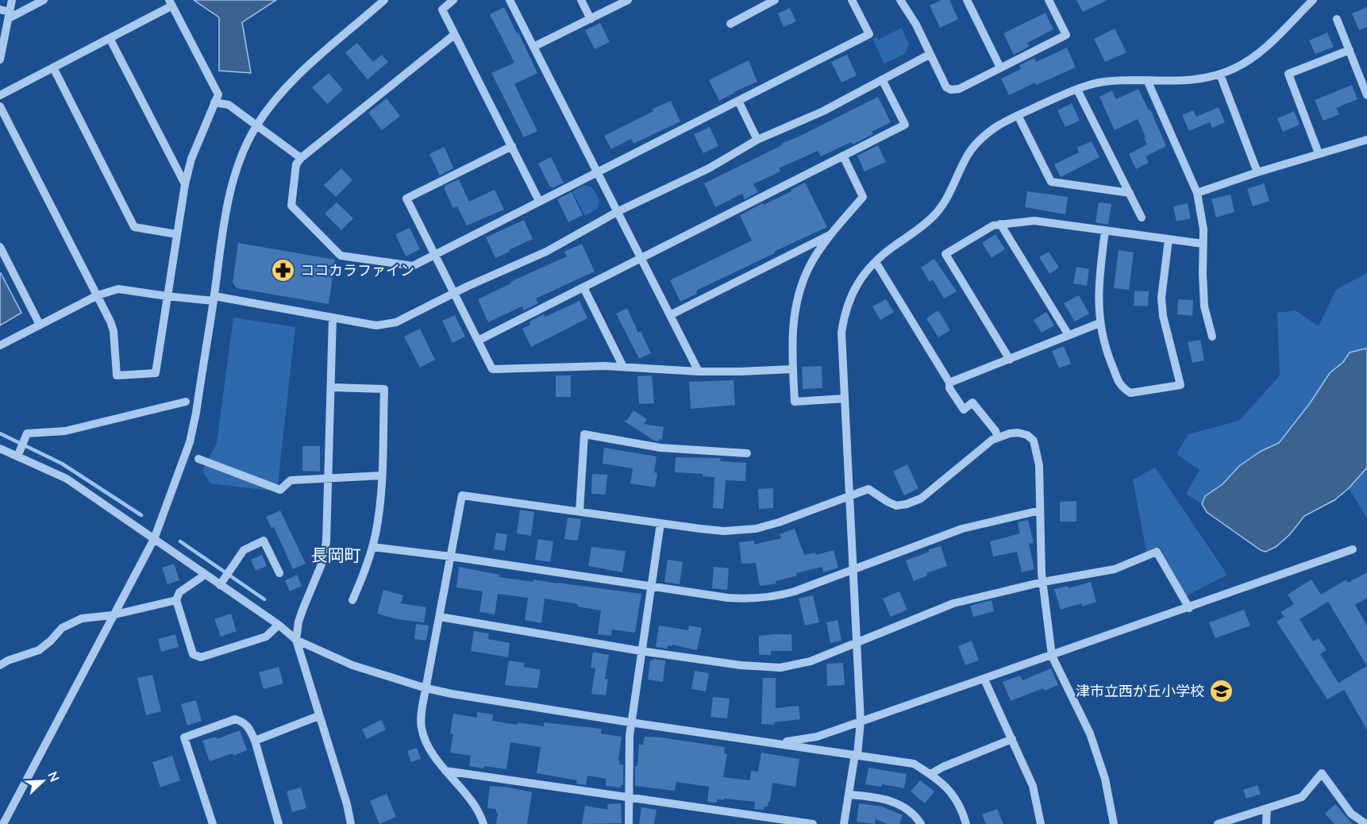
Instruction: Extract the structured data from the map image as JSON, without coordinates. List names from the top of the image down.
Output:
{
  "districts": ["長岡町"],
  "places": {
    "pharmacy": ["ココカラファイン"],
    "school or university": ["津市立西が丘小学校"]
  },
  "north": "top right"
}
